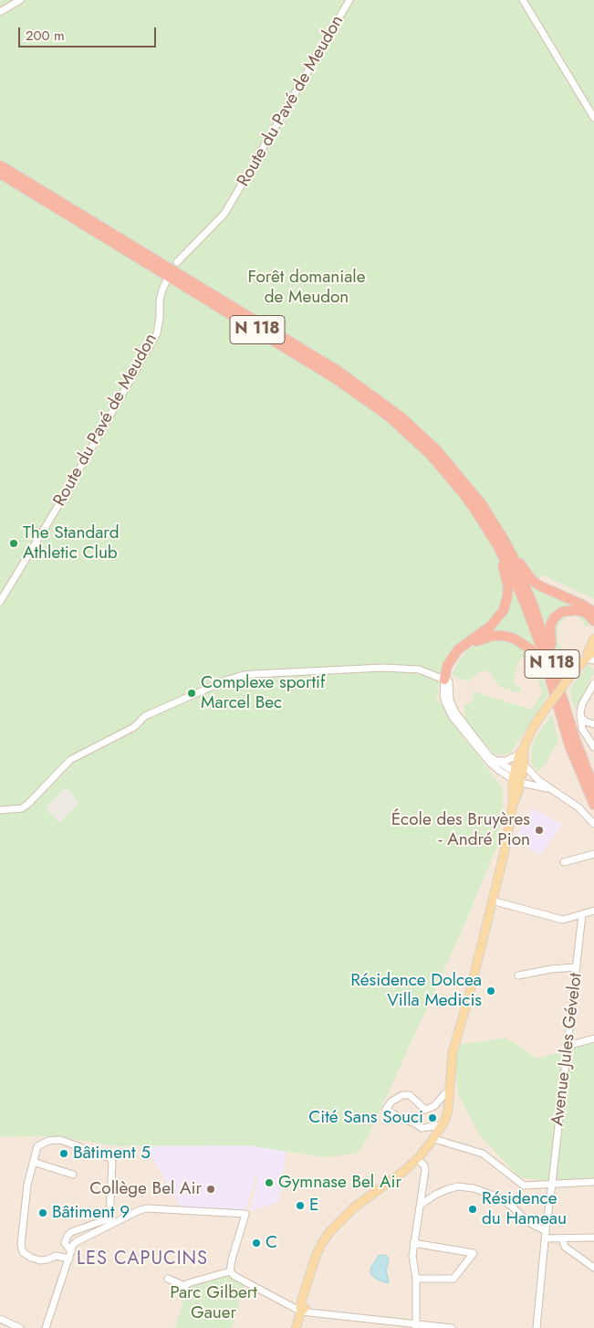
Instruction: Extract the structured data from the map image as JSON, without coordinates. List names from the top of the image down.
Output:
{
  "streets": {
    "highway": ["N 118"],
    "street": ["Route du Pavé de Meudon", "Avenue Jules Gévelot"]
  },
  "districts": ["LES CAPUCINS"],
  "parks": ["Forêt domaniale de Meudon", "Parc Gilbert Gauer"],
  "places": [
    "The Standard Athletic Club",
    "Complexe sportif Marcel Bec",
    "École des Bruyères - André Pion",
    "Résidence Dolcea Villa Medicis",
    "Cité Sans Souci",
    "Bâtiment 5",
    "Gymnase Bel Air",
    "Collège Bel Air",
    "E",
    "Résidence du Hameau",
    "Bâtiment 9",
    "C"
  ],
  "scale_bar": "200 m"
}
